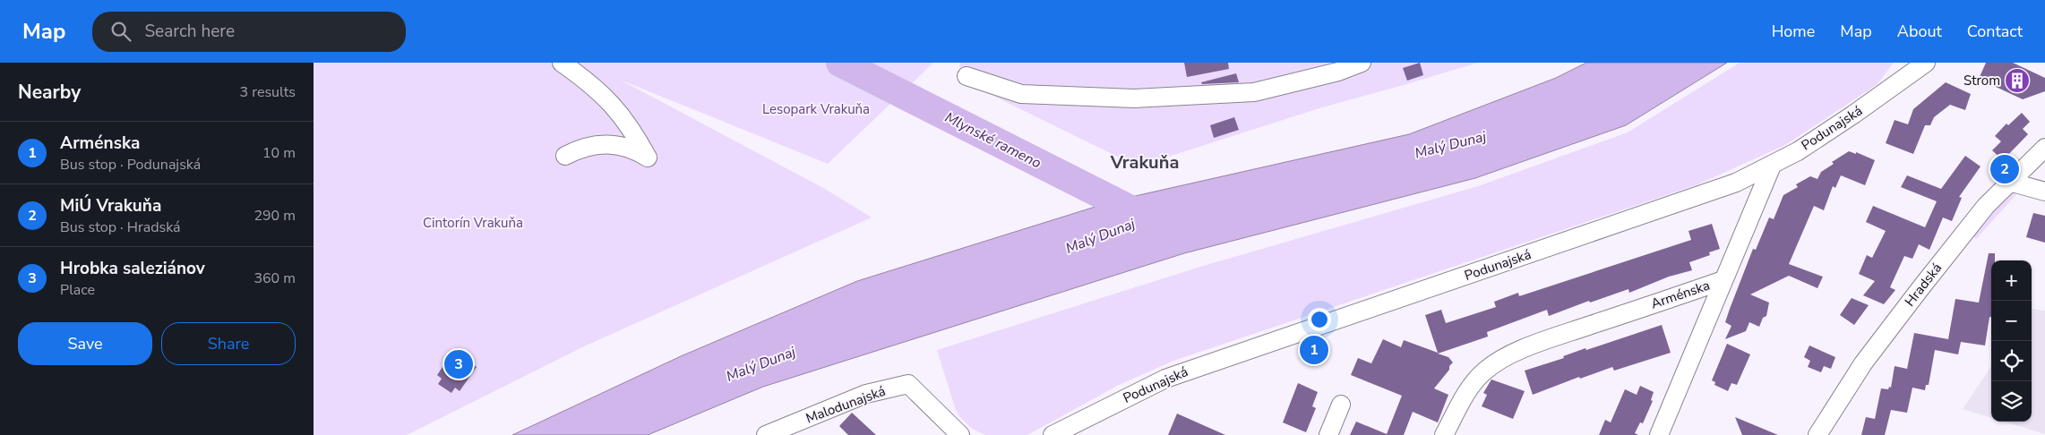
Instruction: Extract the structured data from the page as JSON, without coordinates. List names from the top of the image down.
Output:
{
  "streets": {
    "street": [
      "Podunajská",
      "Hradská",
      "Arménska",
      "Malodunajská"
    ]
  },
  "crossings": [
    ["Podunajská", "Arménska"]
  ],
  "districts": ["Vrakuňa"],
  "water": ["Mlynské rameno", "Malý Dunaj"],
  "parks": ["Lesopark Vrakuňa", "Cintorín Vrakuňa"],
  "places": {
    "building": ["Strom"]
  },
  "page": {
    "header": "Map",
    "search": "Search here",
    "nav": [
      "Home",
      "Map",
      "About",
      "Contact"
    ],
    "heading": ["Nearby", "3 results"],
    "list": [
      {
        "mark": "1",
        "name": "Arménska",
        "note": "Bus stop · Podunajská",
        "value": "10 m"
      },
      {
        "mark": "2",
        "name": "MiÚ Vrakuňa",
        "note": "Bus stop · Hradská",
        "value": "290 m"
      },
      {
        "mark": "3",
        "name": "Hrobka saleziánov",
        "note": "Place",
        "value": "360 m"
      }
    ],
    "pins": ["2", "1", "3"],
    "map_buttons": ["+", "−"],
    "buttons": ["Save", "Share"]
  }
}
